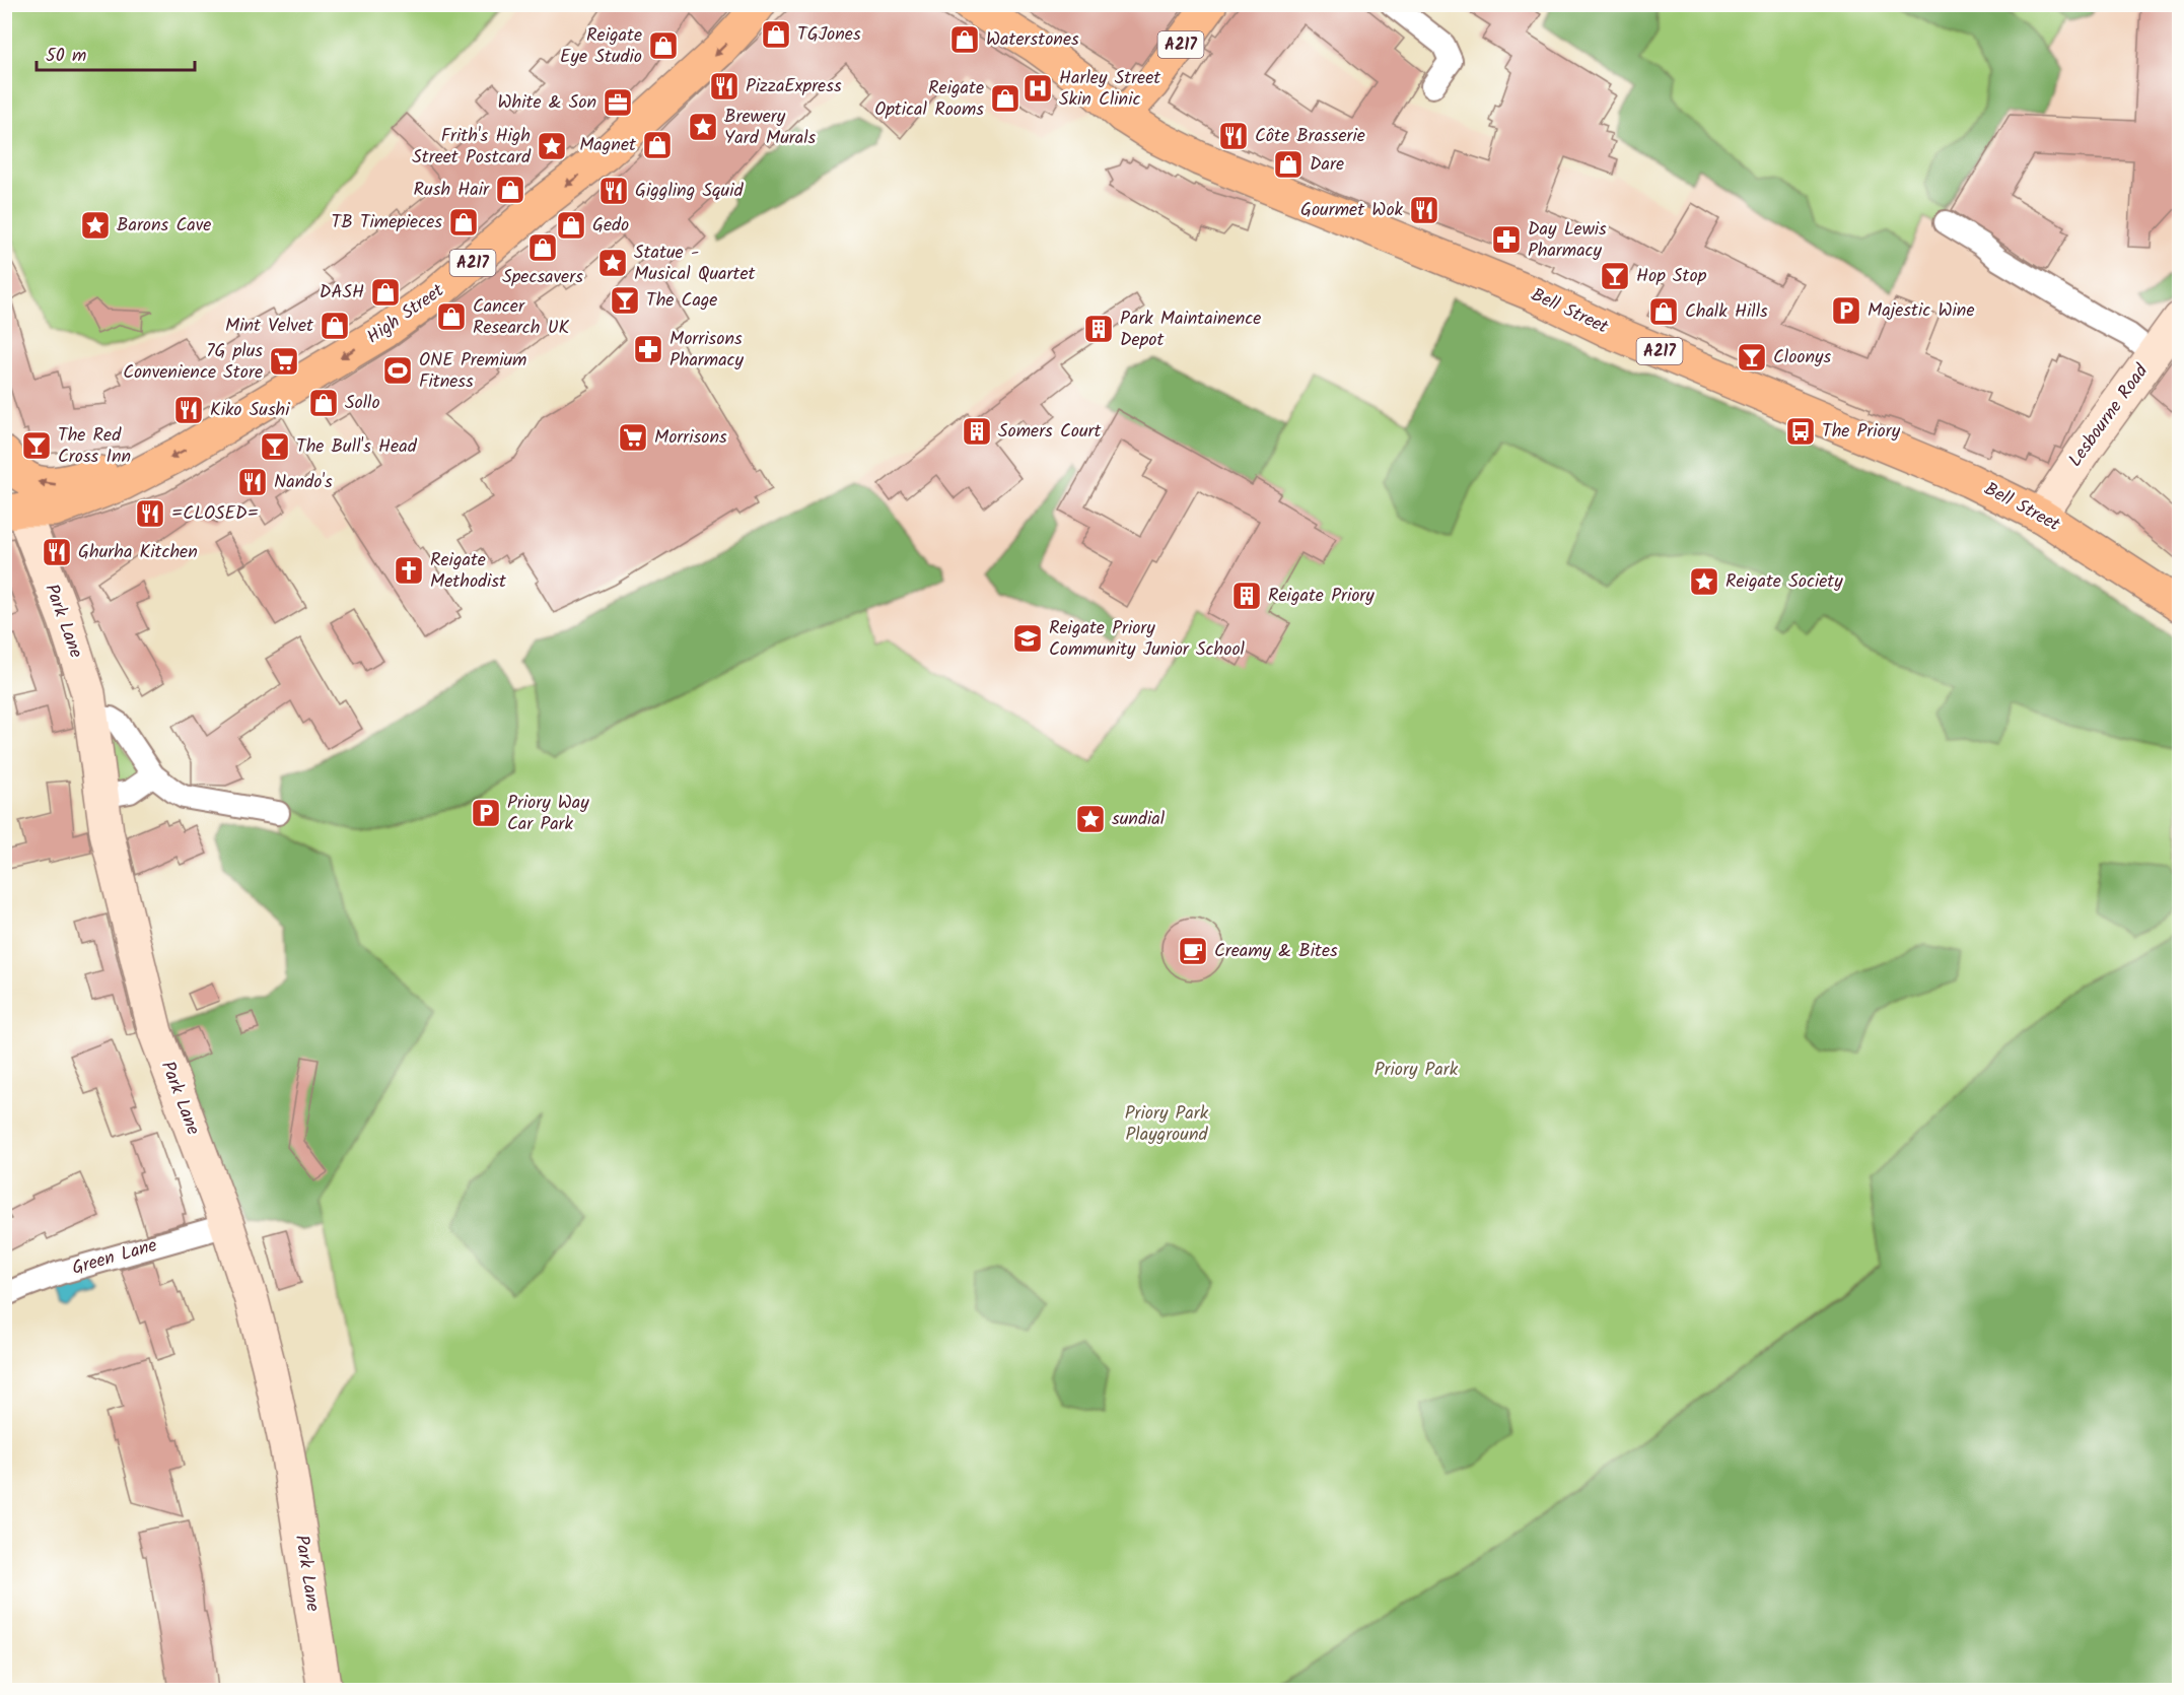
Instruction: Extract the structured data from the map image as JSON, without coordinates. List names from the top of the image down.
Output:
{
  "streets": {
    "main road": ["A217", "Bell Street", "High Street"],
    "street": ["Lesbourne Road", "Park Lane", "Green Lane"]
  },
  "crossings": [
    ["A217", "Bell Street"],
    ["Bell Street", "Lesbourne Road"],
    ["High Street", "Park Lane"],
    ["Park Lane", "Green Lane"]
  ],
  "one_way": ["High Street"],
  "parks": ["Priory Park", "Priory Park Playground"],
  "places": {
    "shop": [
      "TGJones",
      "Waterstones",
      "Reigate Eye Studio",
      "Reigate Optical Rooms",
      "Magnet",
      "Dare",
      "Rush Hair",
      "TB Timepieces",
      "Gedo",
      "Specsavers",
      "DASH",
      "Chalk Hills",
      "Cancer Research UK",
      "Mint Velvet",
      "Sollo"
    ],
    "restaurant": [
      "PizzaExpress",
      "Côte Brasserie",
      "Giggling Squid",
      "Gourmet Wok",
      "Kiko Sushi",
      "Nando's",
      "=CLOSED=",
      "Ghurha Kitchen"
    ],
    "hospital": ["Harley Street Skin Clinic"],
    "office": ["White & Son"],
    "place": [
      "Brewery Yard Murals",
      "Frith's High Street Postcard",
      "Barons Cave",
      "Statue - Musical Quartet",
      "Reigate Society",
      "sundial"
    ],
    "pharmacy": ["Day Lewis Pharmacy", "Morrisons Pharmacy"],
    "bar": [
      "Hop Stop",
      "The Cage",
      "Cloonys",
      "The Red Cross Inn",
      "The Bull's Head"
    ],
    "parking": ["Majestic Wine", "Priory Way Car Park"],
    "building": ["Park Maintainence Depot", "Somers Court", "Reigate Priory"],
    "supermarket": ["7G plus Convenience Store", "Morrisons"],
    "sports": ["ONE Premium Fitness"],
    "bus stop": ["The Priory"],
    "church": ["Reigate Methodist"],
    "school or university": ["Reigate Priory Community Junior School"],
    "cafe": ["Creamy & Bites"]
  },
  "scale_bar": "50 m"
}
